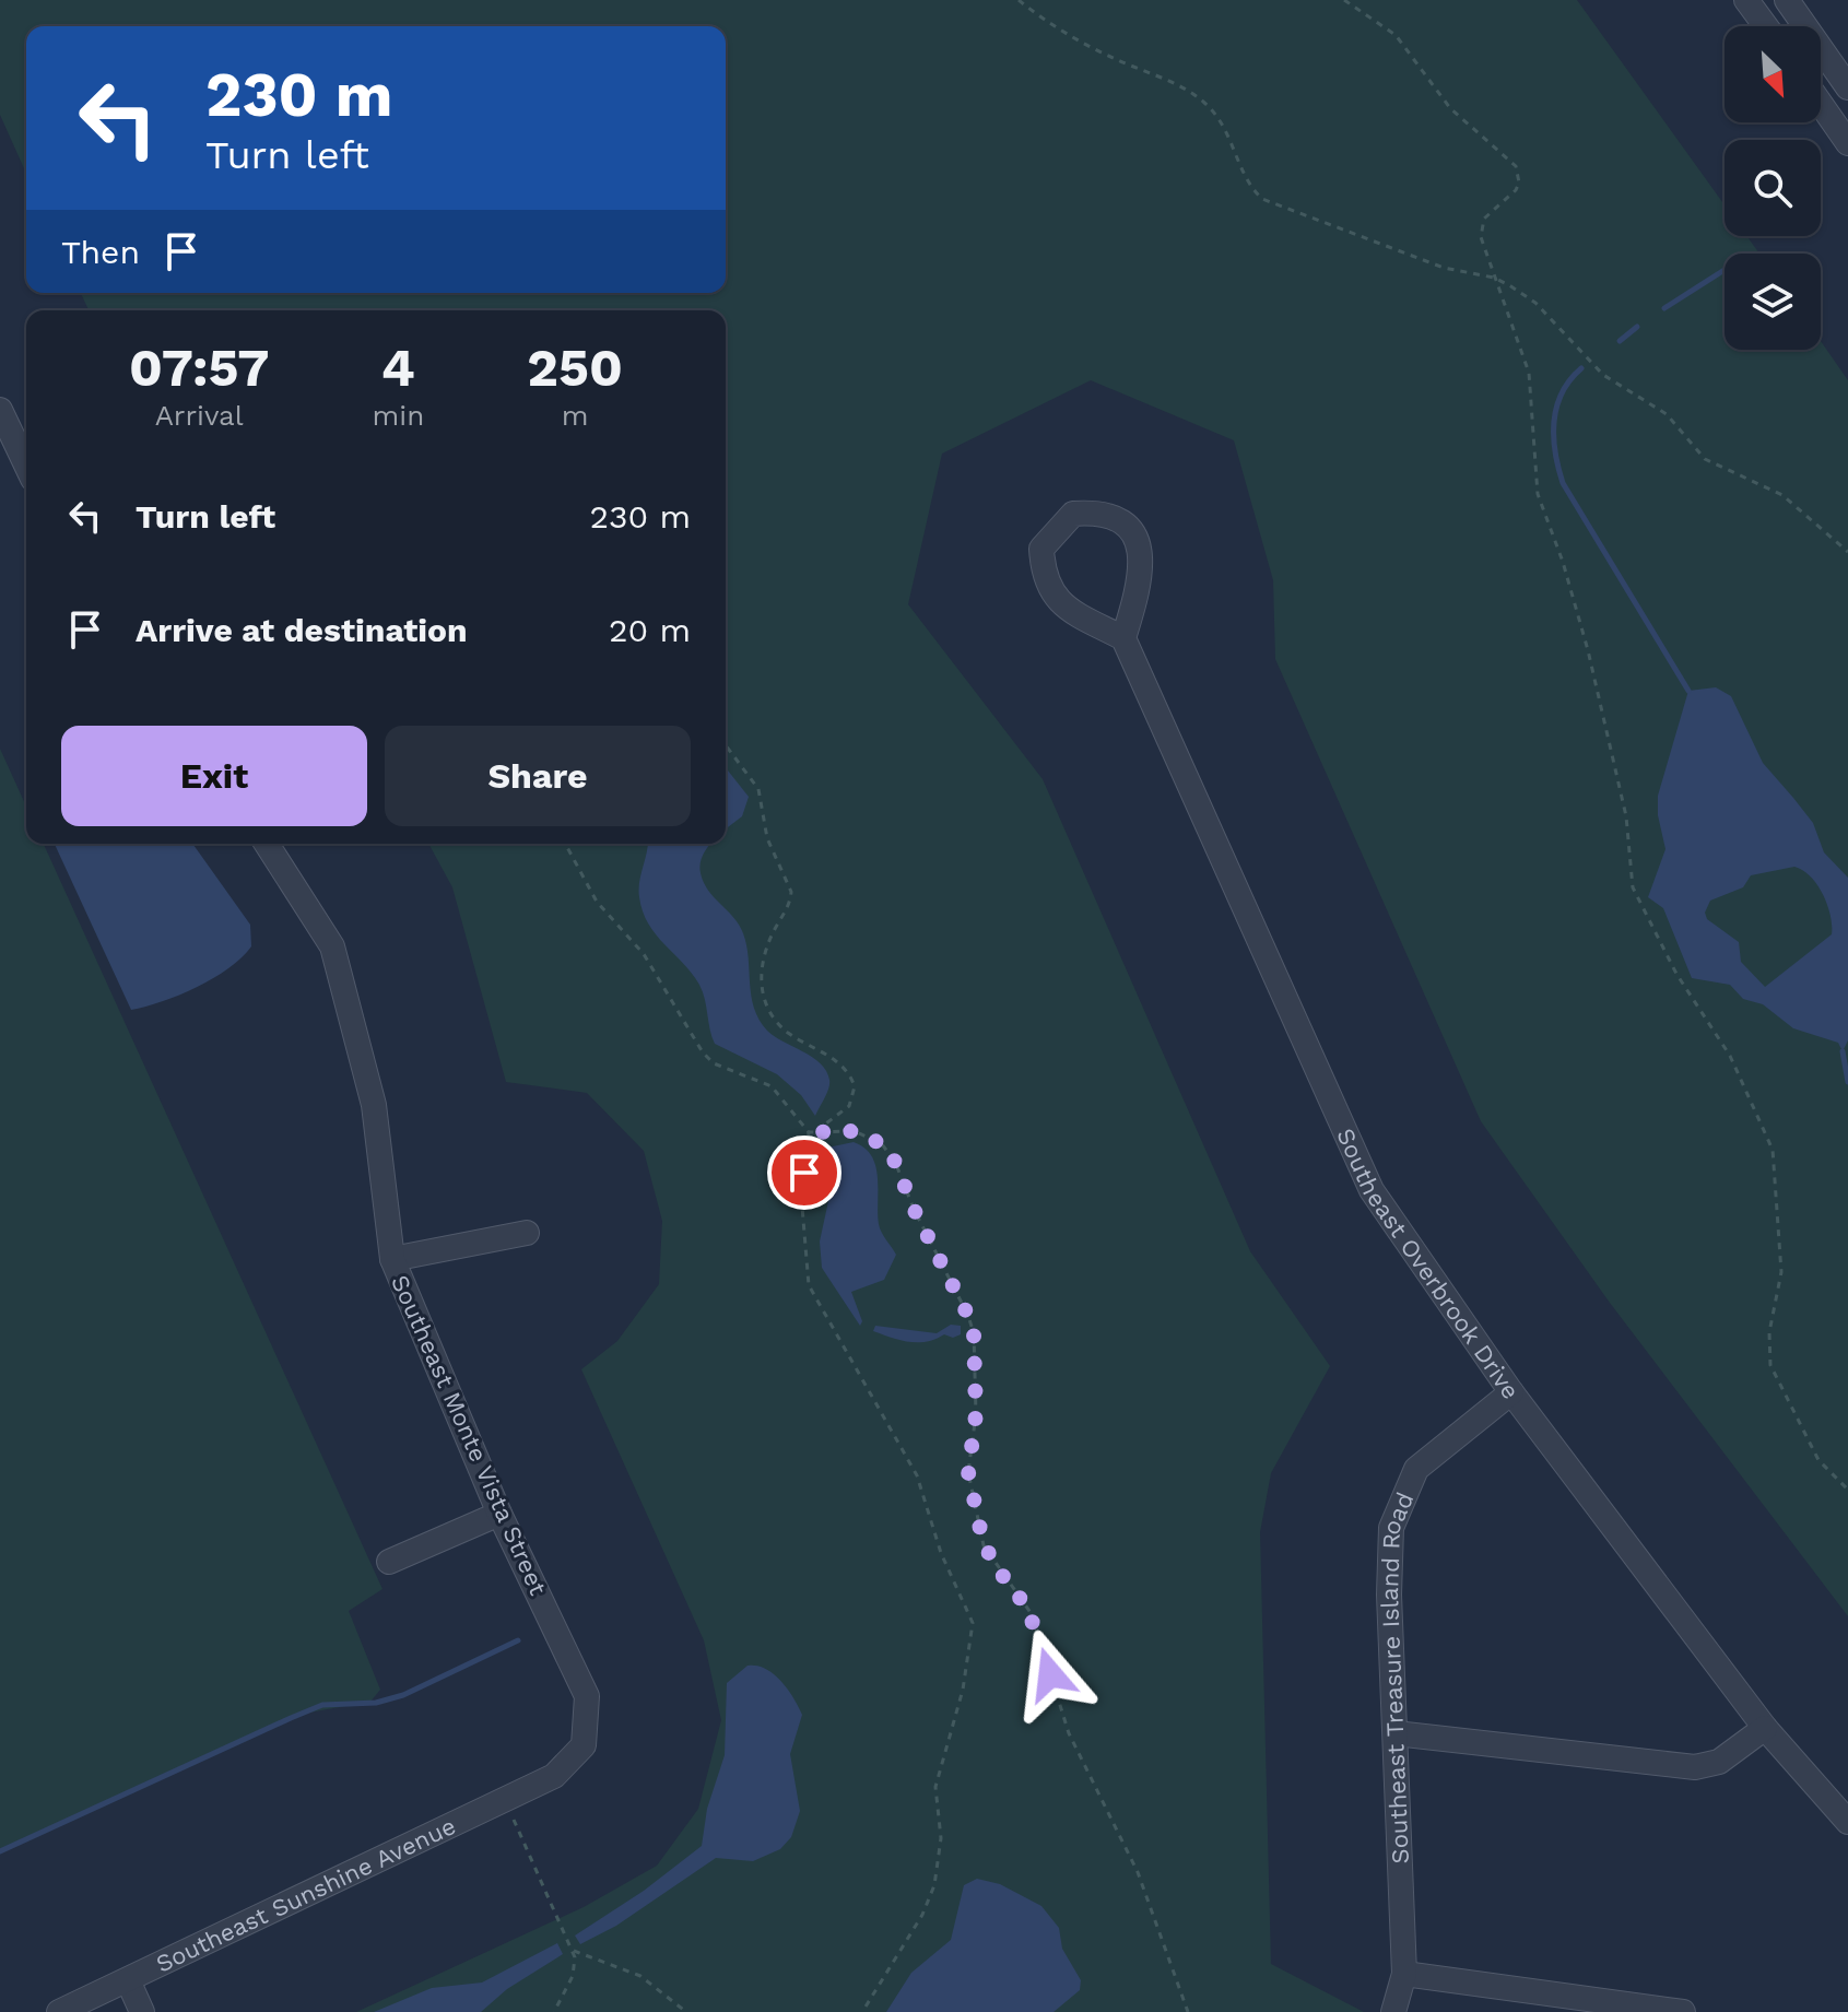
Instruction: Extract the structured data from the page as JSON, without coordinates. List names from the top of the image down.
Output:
{
  "streets": {
    "street": [
      "Southeast Overbrook Drive",
      "Southeast Monte Vista Street",
      "Southeast Treasure Island Road",
      "Southeast Sunshine Avenue"
    ]
  },
  "crossings": [
    ["Southeast Overbrook Drive", "Southeast Treasure Island Road"],
    ["Southeast Monte Vista Street", "Southeast Sunshine Avenue"]
  ],
  "north": "bottom right",
  "page": {
    "turn": ["230 m", "Turn left"],
    "then": "Then",
    "eta": [
      "07:57",
      "Arrival",
      "4",
      "min",
      "250",
      "m"
    ],
    "list": [
      {
        "name": "Turn left",
        "value": "230 m"
      },
      {
        "name": "Arrive at destination",
        "value": "20 m"
      }
    ],
    "buttons": ["Exit", "Share"]
  }
}
